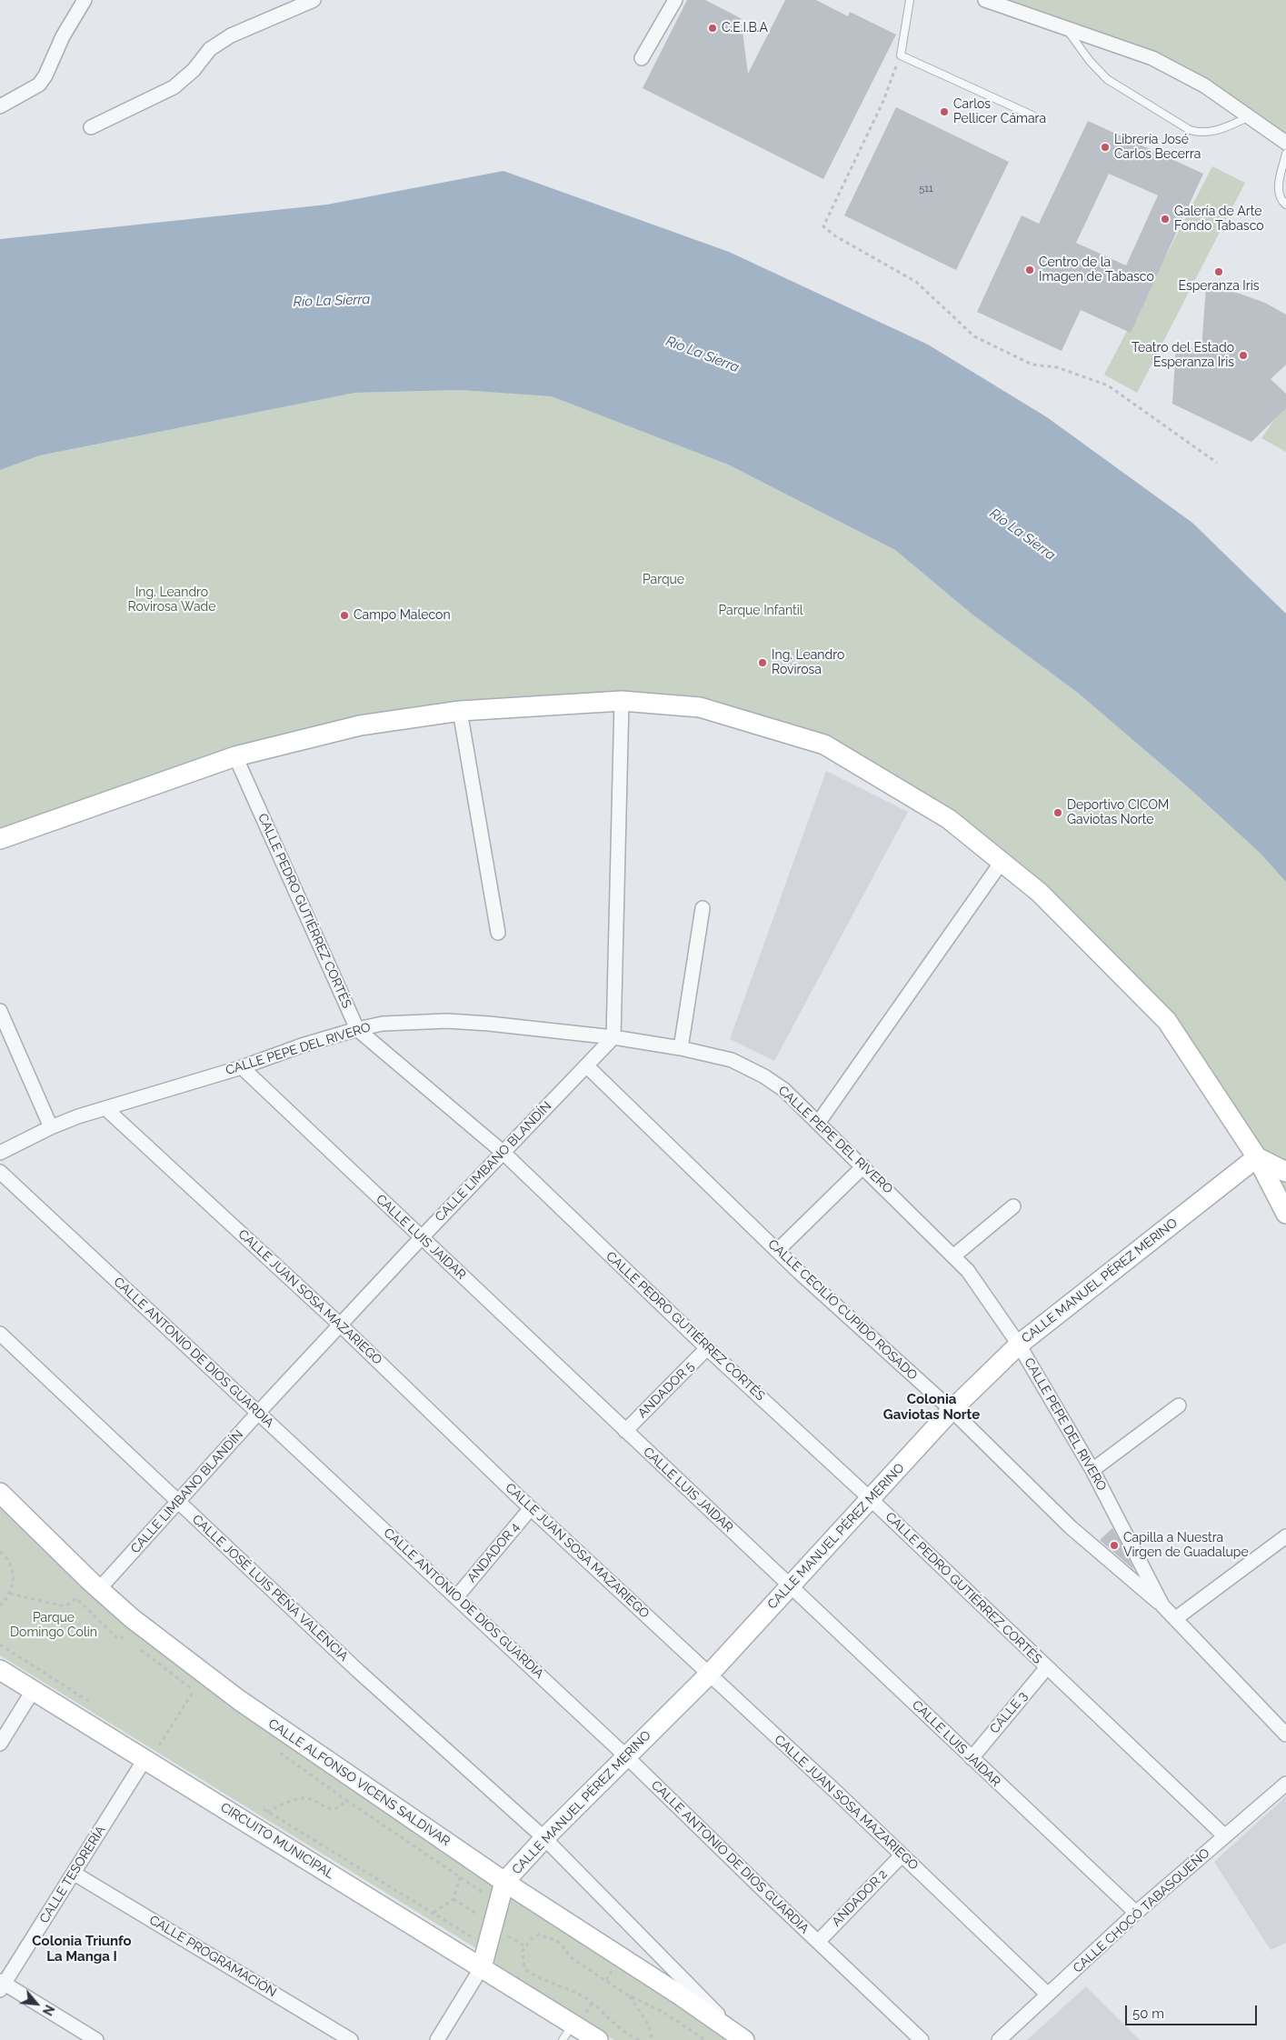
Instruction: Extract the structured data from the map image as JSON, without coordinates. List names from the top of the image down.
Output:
{
  "streets": {
    "main road": ["CALLE MANUEL PÉREZ MERINO", "CALLE ALFONSO VICENS SALDIVAR", "CIRCUITO MUNICIPAL"],
    "street": [
      "CALLE PEDRO GUTIÉRREZ CORTÉS",
      "CALLE PEPE DEL RIVERO",
      "CALLE LIMBANO BLANDÍN",
      "CALLE LUIS JAIDAR",
      "CALLE JUAN SOSA MAZARIEGO",
      "CALLE CECILIO CUPIDO ROSADO",
      "CALLE ANTONIO DE DIOS GUARDIA",
      "ANDADOR 5",
      "ANDADOR 4",
      "CALLE JOSÉ LUIS PEÑA VALENCIA",
      "CALLE 3",
      "CALLE TESORERÍA",
      "ANDADOR 2",
      "CALLE CHOCÓ TABASQUEÑO",
      "CALLE PROGRAMACIÓN"
    ]
  },
  "crossings": [
    ["CALLE PEDRO GUTIÉRREZ CORTÉS", "CALLE PEPE DEL RIVERO"],
    ["CALLE PEDRO GUTIÉRREZ CORTÉS", "CALLE LIMBANO BLANDÍN"],
    ["CALLE PEDRO GUTIÉRREZ CORTÉS", "CALLE MANUEL PÉREZ MERINO"],
    ["CALLE PEDRO GUTIÉRREZ CORTÉS", "ANDADOR 5"],
    ["CALLE PEDRO GUTIÉRREZ CORTÉS", "CALLE 3"],
    ["CALLE PEDRO GUTIÉRREZ CORTÉS", "CALLE CHOCÓ TABASQUEÑO"],
    ["CALLE PEPE DEL RIVERO", "CALLE LIMBANO BLANDÍN"],
    ["CALLE PEPE DEL RIVERO", "CALLE LUIS JAIDAR"],
    ["CALLE PEPE DEL RIVERO", "CALLE MANUEL PÉREZ MERINO"],
    ["CALLE PEPE DEL RIVERO", "CALLE JUAN SOSA MAZARIEGO"],
    ["CALLE PEPE DEL RIVERO", "CALLE CECILIO CUPIDO ROSADO"],
    ["CALLE LIMBANO BLANDÍN", "CALLE LUIS JAIDAR"],
    ["CALLE LIMBANO BLANDÍN", "CALLE JUAN SOSA MAZARIEGO"],
    ["CALLE LIMBANO BLANDÍN", "CALLE CECILIO CUPIDO ROSADO"],
    ["CALLE LIMBANO BLANDÍN", "CALLE ANTONIO DE DIOS GUARDIA"],
    ["CALLE LIMBANO BLANDÍN", "CALLE JOSÉ LUIS PEÑA VALENCIA"],
    ["CALLE LIMBANO BLANDÍN", "CALLE ALFONSO VICENS SALDIVAR"],
    ["CALLE LUIS JAIDAR", "CALLE MANUEL PÉREZ MERINO"],
    ["CALLE LUIS JAIDAR", "ANDADOR 5"],
    ["CALLE LUIS JAIDAR", "CALLE 3"],
    ["CALLE LUIS JAIDAR", "CALLE CHOCÓ TABASQUEÑO"],
    ["CALLE MANUEL PÉREZ MERINO", "CALLE JUAN SOSA MAZARIEGO"],
    ["CALLE MANUEL PÉREZ MERINO", "CALLE CECILIO CUPIDO ROSADO"],
    ["CALLE MANUEL PÉREZ MERINO", "CALLE ANTONIO DE DIOS GUARDIA"],
    ["CALLE MANUEL PÉREZ MERINO", "CALLE JOSÉ LUIS PEÑA VALENCIA"],
    ["CALLE MANUEL PÉREZ MERINO", "CALLE ALFONSO VICENS SALDIVAR"],
    ["CALLE MANUEL PÉREZ MERINO", "CIRCUITO MUNICIPAL"],
    ["CALLE JUAN SOSA MAZARIEGO", "ANDADOR 4"],
    ["CALLE JUAN SOSA MAZARIEGO", "ANDADOR 2"],
    ["CALLE JUAN SOSA MAZARIEGO", "CALLE CHOCÓ TABASQUEÑO"],
    ["CALLE ANTONIO DE DIOS GUARDIA", "ANDADOR 4"],
    ["CALLE ANTONIO DE DIOS GUARDIA", "ANDADOR 2"],
    ["CALLE JOSÉ LUIS PEÑA VALENCIA", "CALLE ALFONSO VICENS SALDIVAR"],
    ["CIRCUITO MUNICIPAL", "CALLE TESORERÍA"],
    ["CALLE TESORERÍA", "CALLE PROGRAMACIÓN"]
  ],
  "districts": ["Colonia Gaviotas Norte", "Colonia Triunfo La Manga I"],
  "water": ["Río La Sierra"],
  "parks": [
    "Parque",
    "Ing. Leandro Rovirosa Wade",
    "Parque Infantil",
    "Parque Domingo Colin"
  ],
  "places": [
    "C.E.I.B.A",
    "Carlos Pellicer Cámara",
    "Librería José Carlos Becerra",
    "Galería de Arte Fondo Tabasco",
    "Centro de la Imagen de Tabasco",
    "Esperanza Iris",
    "Teatro del Estado Esperanza Iris",
    "Campo Malecon",
    "Ing. Leandro Rovirosa",
    "Deportivo CICOM Gaviotas Norte",
    "Capilla a Nuestra Virgen de Guadalupe"
  ],
  "house_numbers": ["511"],
  "scale_bar": "50 m",
  "north": "bottom right"
}
